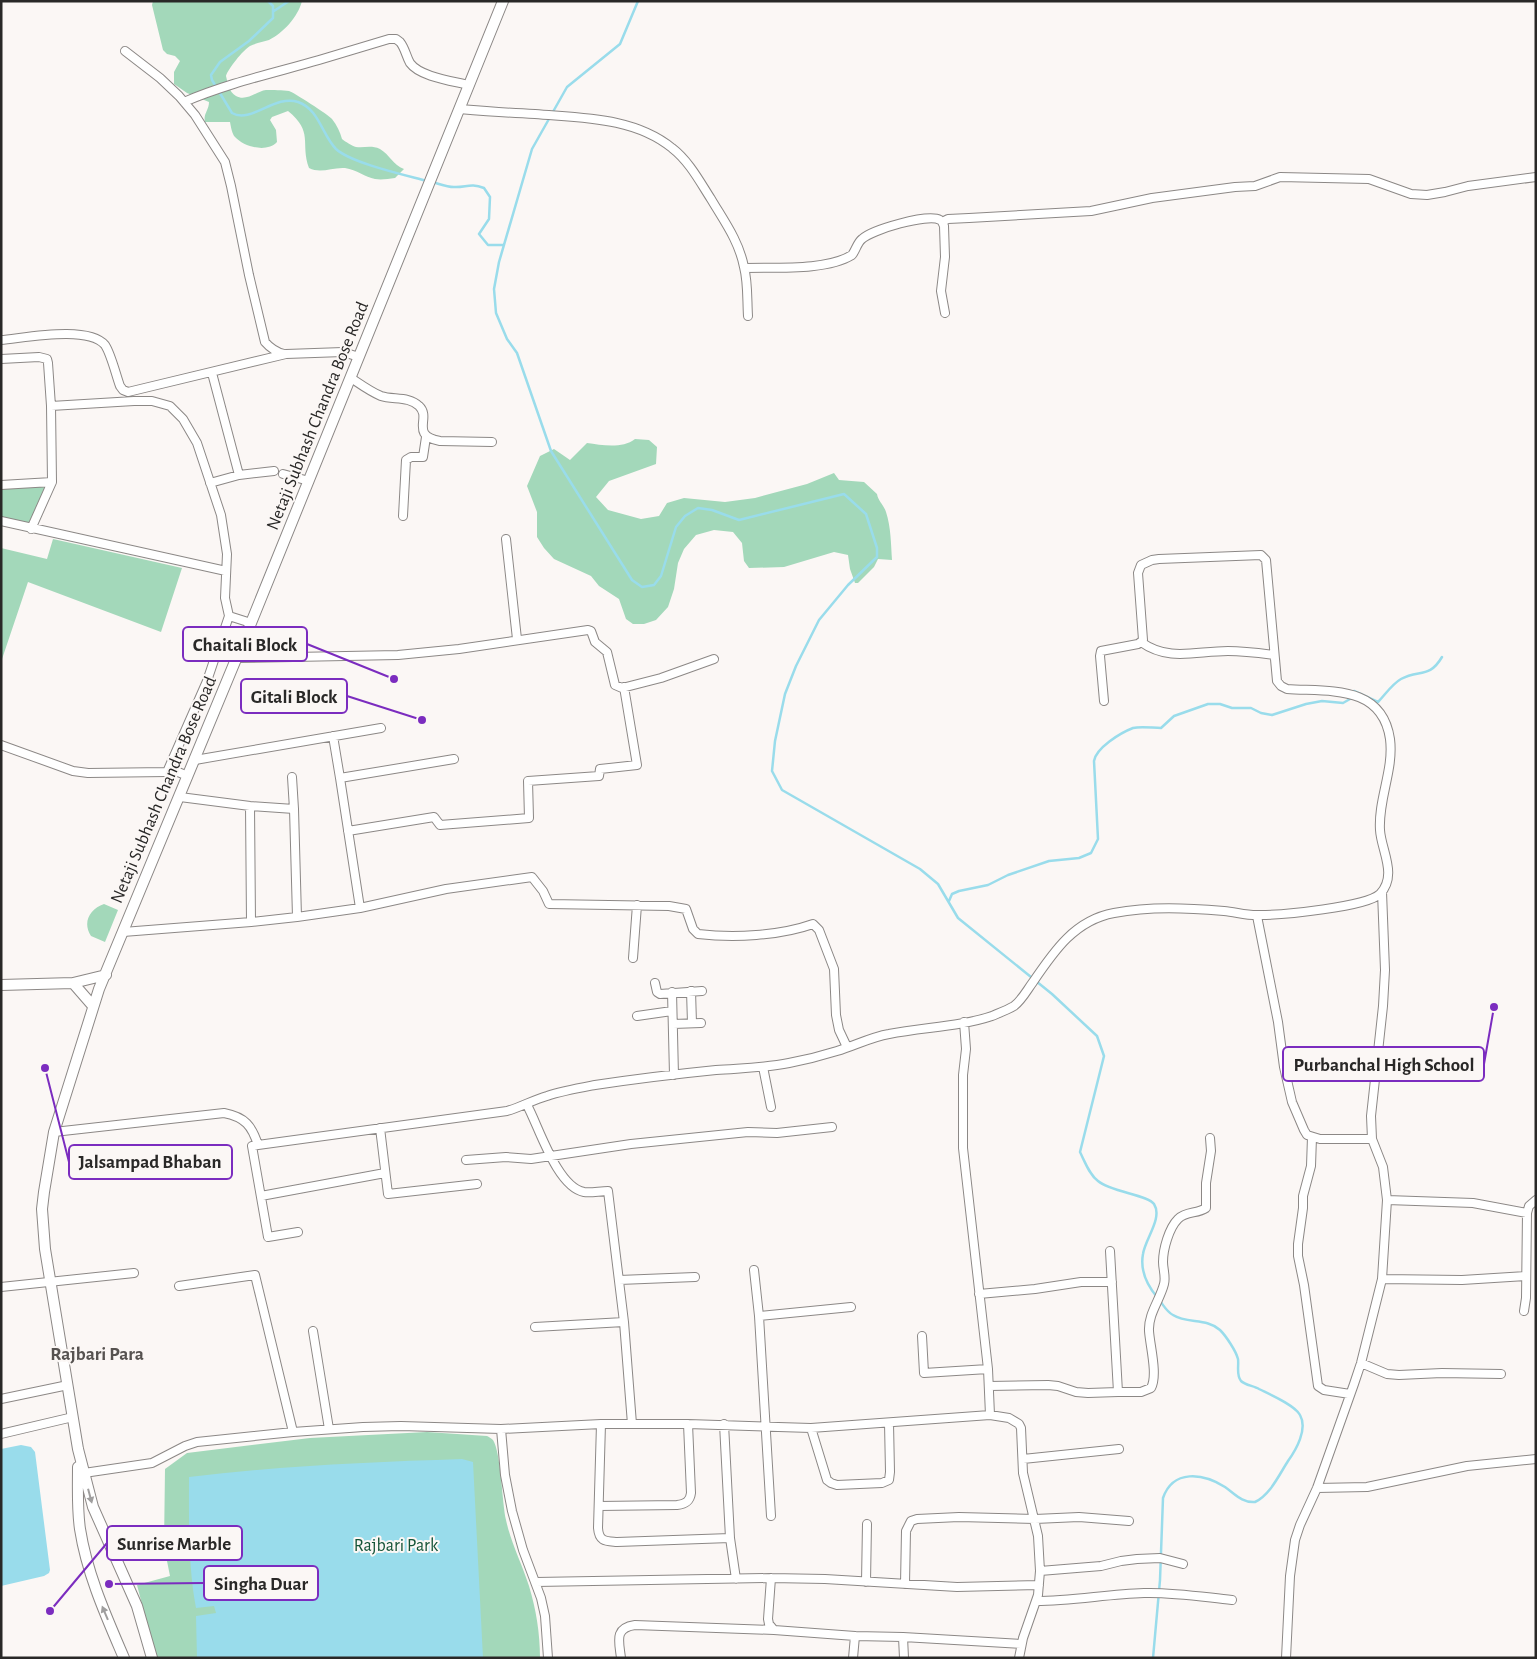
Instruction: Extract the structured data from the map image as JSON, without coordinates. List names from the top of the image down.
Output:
{
  "streets": {
    "street": ["Netaji Subhash Chandra Bose Road"]
  },
  "districts": ["Rajbari Para"],
  "parks": ["Rajbari Park"],
  "places": [
    "Chaitali Block",
    "Gitali Block",
    "Purbanchal High School",
    "Jalsampad Bhaban",
    "Singha Duar",
    "Sunrise Marble"
  ]
}
